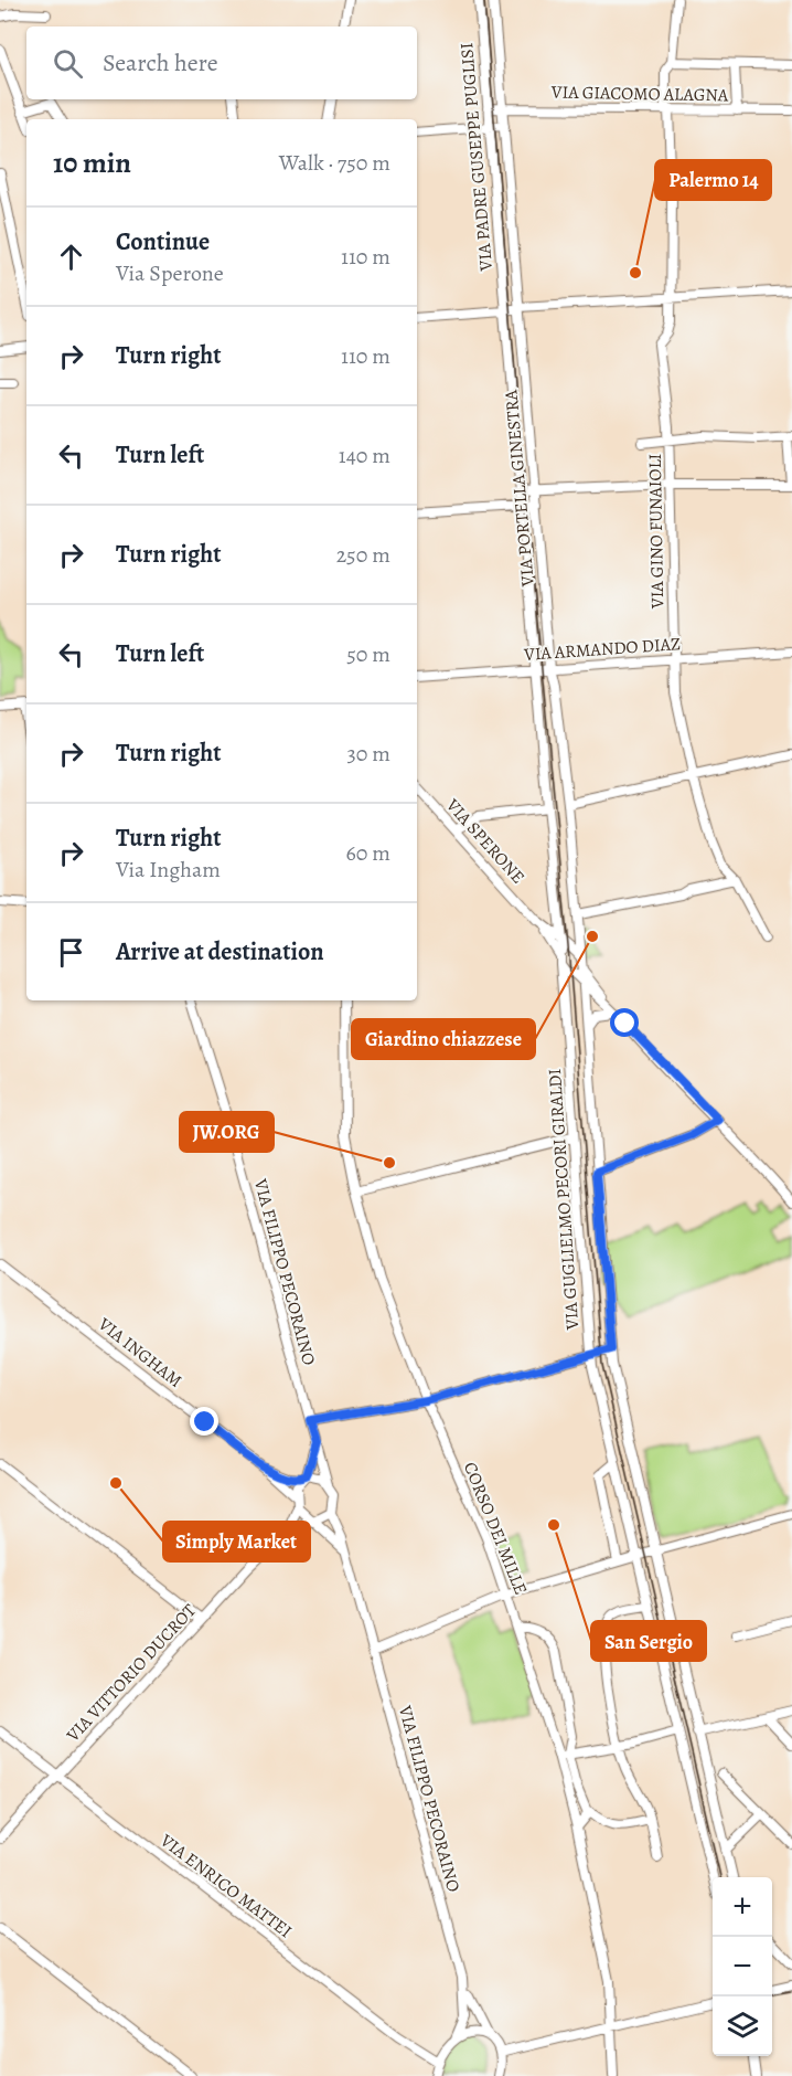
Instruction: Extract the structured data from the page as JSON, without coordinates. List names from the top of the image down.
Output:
{
  "streets": {
    "street": [
      "VIA GIACOMO ALAGNA",
      "VIA PADRE GUSEPPE PUGLISI",
      "VIA PORTELLA GINESTRA",
      "VIA GINO FUNAIOLI",
      "VIA ARMANDO DIAZ",
      "VIA SPERONE",
      "VIA GUGLIELMO PECORI GIRALDI",
      "VIA FILIPPO PECORAINO",
      "VIA INGHAM",
      "CORSO DEI MILLE",
      "VIA VITTORIO DUCROT",
      "VIA ENRICO MATTEI"
    ]
  },
  "crossings": [
    ["VIA GIACOMO ALAGNA", "VIA PADRE GUSEPPE PUGLISI"],
    ["VIA GIACOMO ALAGNA", "VIA GINO FUNAIOLI"],
    ["VIA PADRE GUSEPPE PUGLISI", "VIA PORTELLA GINESTRA"],
    ["VIA PORTELLA GINESTRA", "VIA ARMANDO DIAZ"],
    ["VIA PORTELLA GINESTRA", "VIA GUGLIELMO PECORI GIRALDI"],
    ["VIA GINO FUNAIOLI", "VIA ARMANDO DIAZ"],
    ["VIA ARMANDO DIAZ", "VIA GUGLIELMO PECORI GIRALDI"],
    ["VIA VITTORIO DUCROT", "VIA ENRICO MATTEI"]
  ],
  "places": [
    "Palermo 14",
    "Giardino chiazzese",
    "JW.ORG",
    "Simply Market",
    "San Sergio"
  ],
  "page": {
    "search": "Search here",
    "heading": ["10 min", "Walk · 750 m"],
    "list": [
      ["Continue", "Via Sperone", "110 m"],
      ["Turn right", "110 m"],
      ["Turn left", "140 m"],
      ["Turn right", "250 m"],
      ["Turn left", "50 m"],
      ["Turn right", "30 m"],
      ["Turn right", "Via Ingham", "60 m"],
      "Arrive at destination"
    ],
    "map_buttons": ["+", "−"]
  }
}
